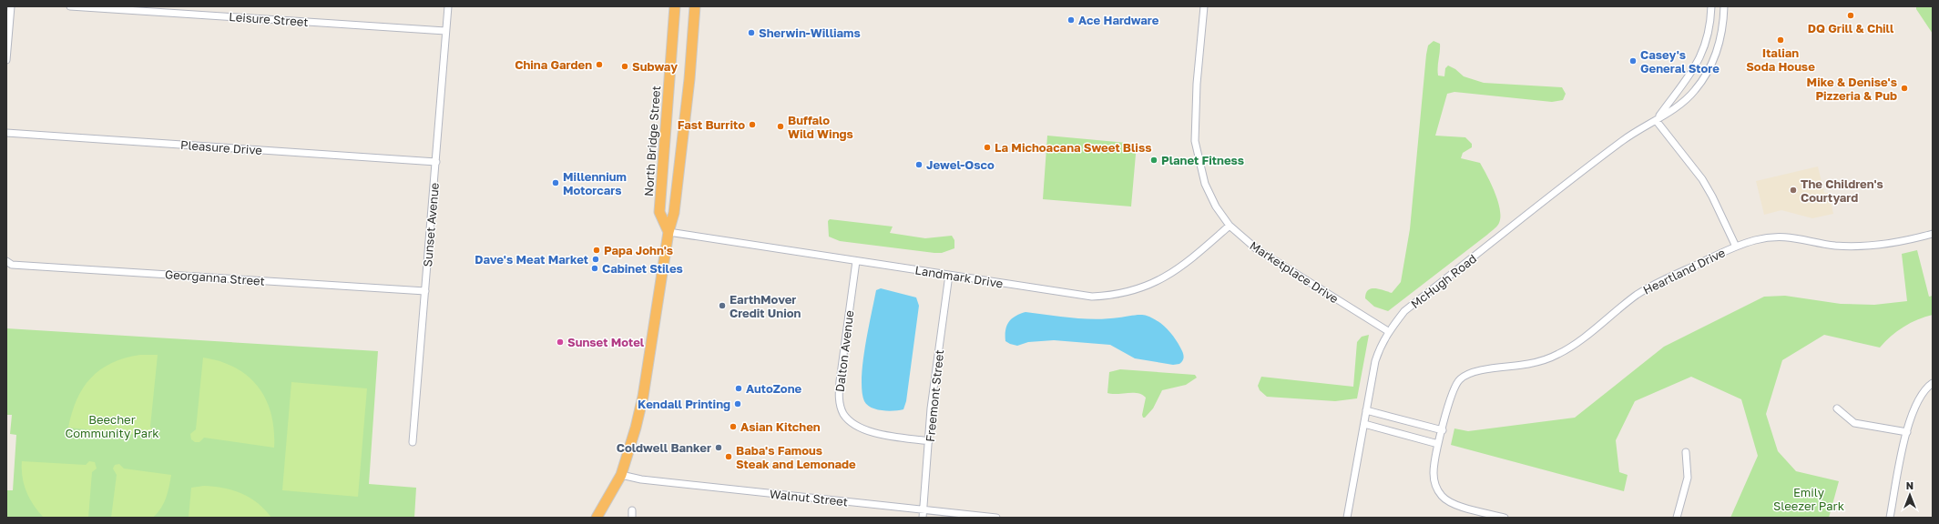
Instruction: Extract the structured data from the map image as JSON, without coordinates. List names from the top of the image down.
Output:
{
  "streets": {
    "highway": ["North Bridge Street"],
    "street": [
      "Leisure Street",
      "Pleasure Drive",
      "Sunset Avenue",
      "Heartland Drive",
      "Marketplace Drive",
      "Landmark Drive",
      "Georganna Street",
      "McHugh Road",
      "Dalton Avenue",
      "Freemont Street",
      "Walnut Street"
    ]
  },
  "crossings": [
    ["Leisure Street", "Sunset Avenue"],
    ["North Bridge Street", "Landmark Drive"],
    ["Pleasure Drive", "Sunset Avenue"],
    ["Sunset Avenue", "Georganna Street"],
    ["Marketplace Drive", "Landmark Drive"],
    ["Marketplace Drive", "McHugh Road"],
    ["Landmark Drive", "Dalton Avenue"],
    ["Landmark Drive", "Freemont Street"],
    ["Dalton Avenue", "Freemont Street"],
    ["Freemont Street", "Walnut Street"]
  ],
  "parks": ["Beecher Community Park", "Emily Sleezer Park"],
  "places": [
    "DQ Grill & Chill",
    "Ace Hardware",
    "Sherwin-Williams",
    "Italian Soda House",
    "Casey's General Store",
    "China Garden",
    "Subway",
    "Mike & Denise's Pizzeria & Pub",
    "Fast Burrito",
    "Buffalo Wild Wings",
    "La Michoacana Sweet Bliss",
    "Planet Fitness",
    "Jewel-Osco",
    "Millennium Motorcars",
    "The Children's Courtyard",
    "Papa John's",
    "Dave's Meat Market",
    "Cabinet Stiles",
    "EarthMover Credit Union",
    "Sunset Motel",
    "AutoZone",
    "Kendall Printing",
    "Asian Kitchen",
    "Coldwell Banker",
    "Baba's Famous Steak and Lemonade"
  ],
  "north": "top"
}
